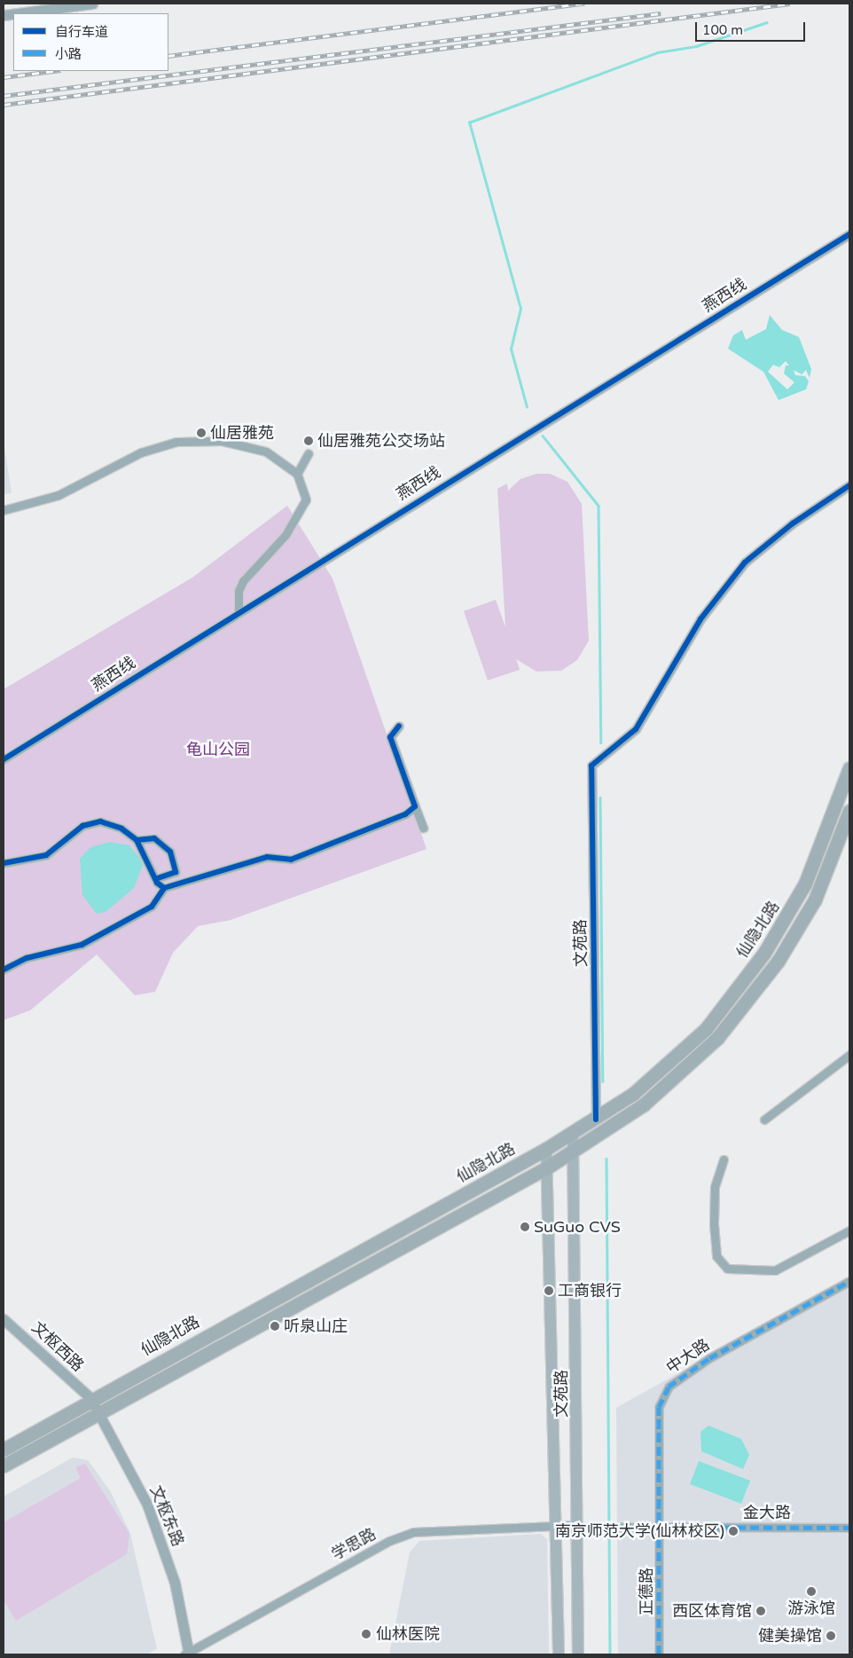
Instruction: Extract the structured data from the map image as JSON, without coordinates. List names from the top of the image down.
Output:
{
  "streets": {
    "main road": ["仙隐北路", "文苑路"],
    "street": [
      "燕西线",
      "文枢西路",
      "中大路",
      "金大路",
      "文枢东路",
      "学思路",
      "正德路"
    ]
  },
  "crossings": [
    ["仙隐北路", "文苑路"],
    ["仙隐北路", "文枢西路"],
    ["仙隐北路", "文枢东路"],
    ["文苑路", "金大路"],
    ["文苑路", "学思路"],
    ["文枢西路", "文枢东路"],
    ["中大路", "金大路"],
    ["中大路", "正德路"],
    ["金大路", "正德路"],
    ["文枢东路", "学思路"]
  ],
  "parks": ["龟山公园"],
  "places": [
    "仙居雅苑",
    "仙居雅苑公交场站",
    "SuGuo CVS",
    "工商银行",
    "听泉山庄",
    "南京师范大学(仙林校区)",
    "游泳馆",
    "西区体育馆",
    "仙林医院",
    "健美操馆"
  ],
  "legend": ["自行车道", "小路"],
  "scale_bar": "100 m"
}
